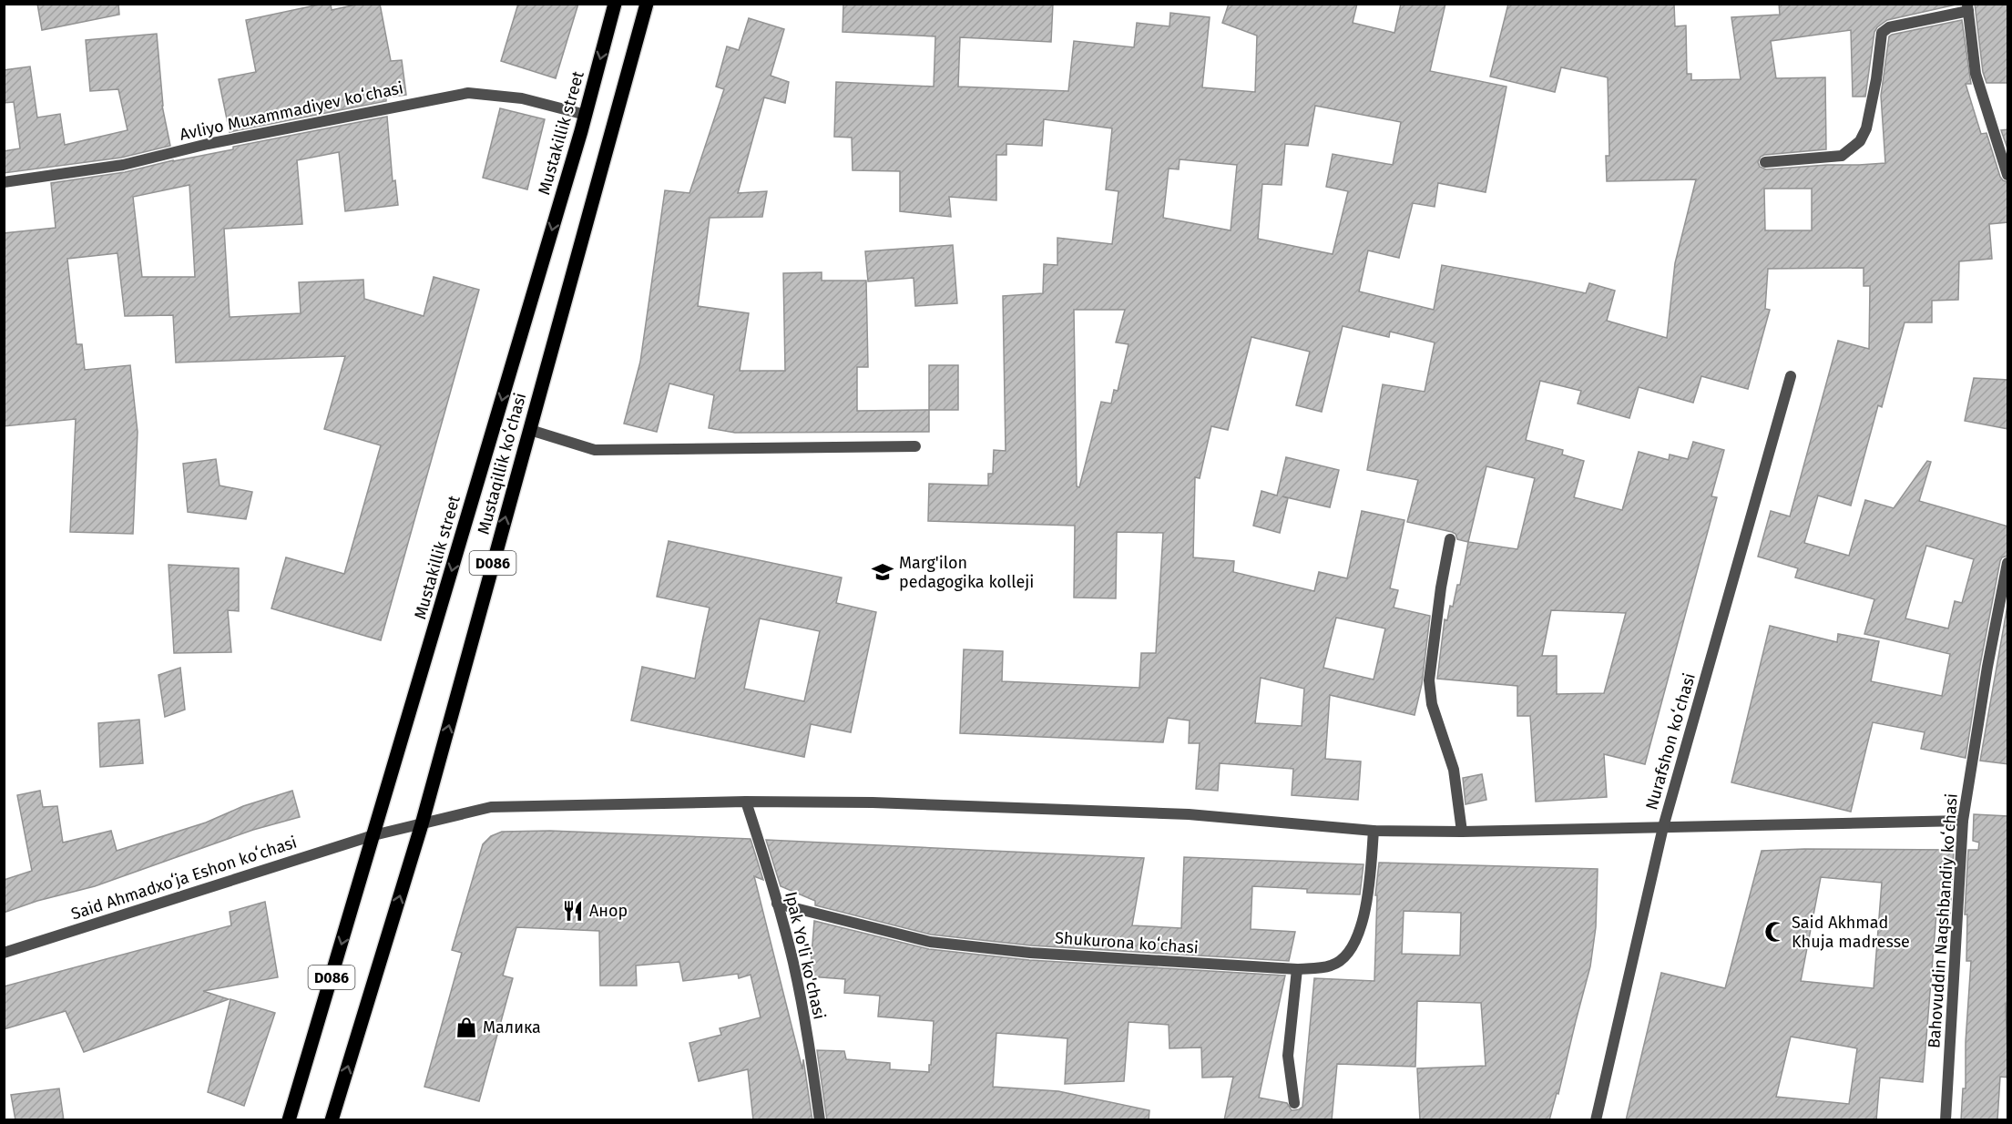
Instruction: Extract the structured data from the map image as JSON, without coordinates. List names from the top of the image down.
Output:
{
  "streets": {
    "main road": ["Mustakillik street", "Mustaqillik koʻchasi", "D086"],
    "street": [
      "Avliyo Muxammadiyev koʻchasi",
      "Nurafshon koʻchasi",
      "Said Ahmadxoʻja Eshon koʻchasi",
      "Bahovuddin Naqshbandiy koʻchasi",
      "Shukurona koʻchasi",
      "Ipak Yo'li ko'chasi"
    ]
  },
  "crossings": [
    ["Avliyo Muxammadiyev koʻchasi", "Mustakillik street"],
    ["Mustakillik street", "Said Ahmadxoʻja Eshon koʻchasi"],
    ["Mustaqillik koʻchasi", "Said Ahmadxoʻja Eshon koʻchasi"],
    ["Nurafshon koʻchasi", "Said Ahmadxoʻja Eshon koʻchasi"],
    ["Said Ahmadxoʻja Eshon koʻchasi", "Bahovuddin Naqshbandiy koʻchasi"],
    ["Said Ahmadxoʻja Eshon koʻchasi", "Shukurona koʻchasi"],
    ["Said Ahmadxoʻja Eshon koʻchasi", "Ipak Yo'li ko'chasi"],
    ["Shukurona koʻchasi", "Ipak Yo'li ko'chasi"]
  ],
  "one_way": ["Mustakillik street", "Mustaqillik koʻchasi"],
  "places": {
    "school or university": ["Marg'ilon pedagogika kolleji"],
    "restaurant": ["Анор"],
    "mosque": ["Said Akhmad Khuja madresse"],
    "shop": ["Малика"]
  }
}
